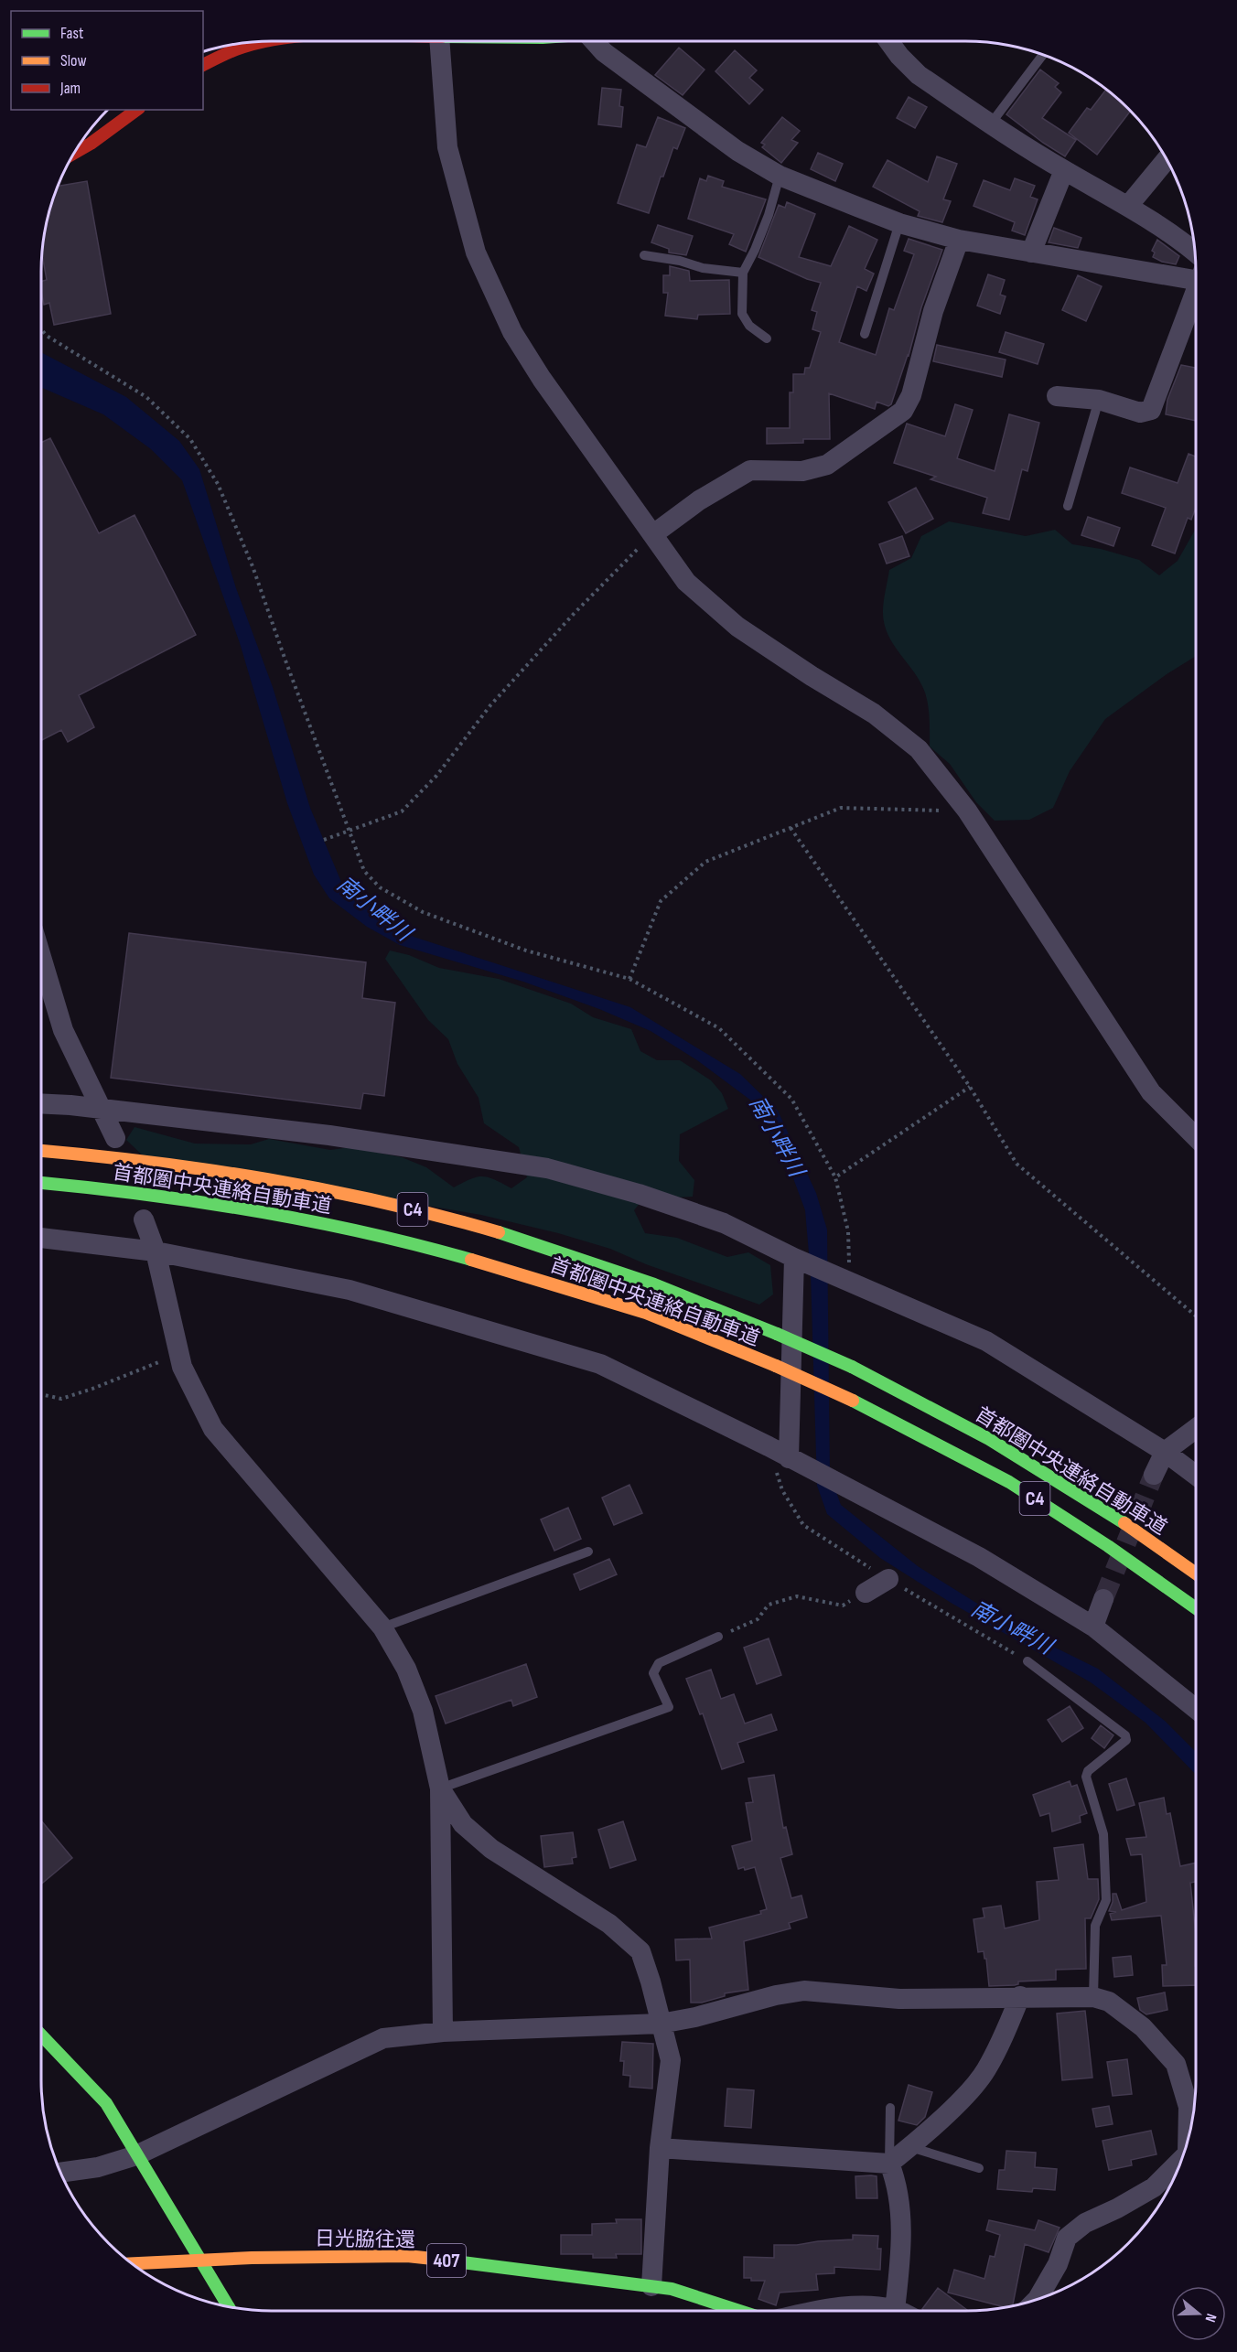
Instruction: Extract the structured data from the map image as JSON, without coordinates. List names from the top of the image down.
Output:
{
  "streets": {
    "main road": [
      "首都圏中央連絡自動車道",
      "C4",
      "日光脇往還",
      "407"
    ]
  },
  "water": ["南小畔川"],
  "legend": ["Fast", "Slow", "Jam"],
  "north": "right"
}
